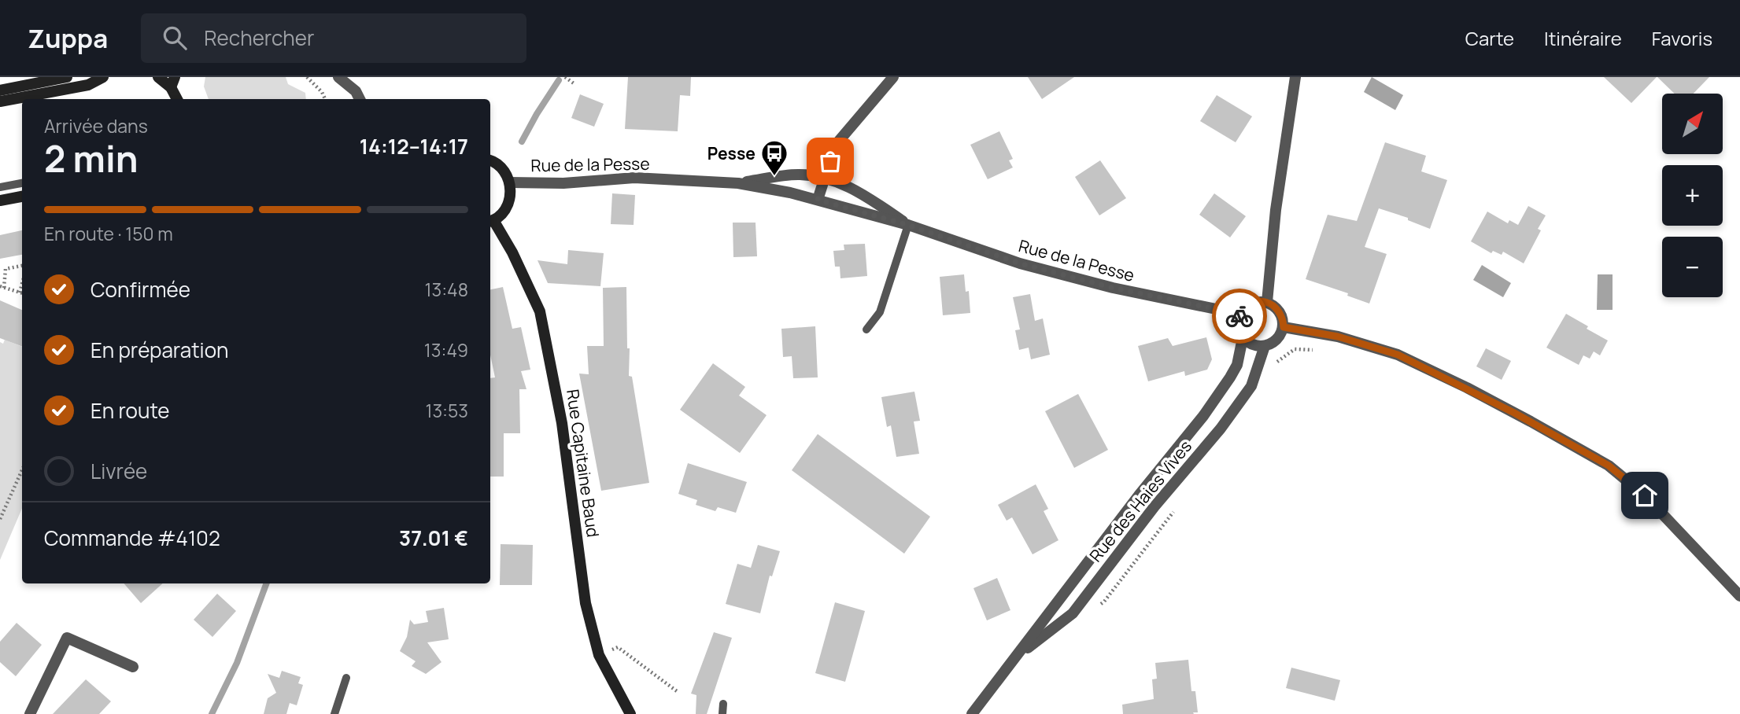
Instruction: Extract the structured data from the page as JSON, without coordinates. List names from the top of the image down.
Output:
{
  "streets": {
    "main road": ["Rue Capitaine Baud"],
    "street": ["Rue de la Pesse", "Rue des Haies Vives"]
  },
  "crossings": [
    ["Rue de la Pesse", "Rue Capitaine Baud"],
    ["Rue de la Pesse", "Rue des Haies Vives"]
  ],
  "places": {
    "bus stop": ["Pesse"]
  },
  "north": "top right",
  "page": {
    "header": "Zuppa",
    "search": "Rechercher",
    "nav": ["Carte", "Itinéraire", "Favoris"],
    "map_buttons": ["+", "−"],
    "heading": ["2 min", "Arrivée dans", "14:12–14:17"],
    "panel": ["Commande #4102", "37.01 €"],
    "bar": "En route · 150 m",
    "list": [
      ["Confirmée", "13:48"],
      ["En préparation", "13:49"],
      ["En route", "13:53"],
      "Livrée"
    ]
  }
}
